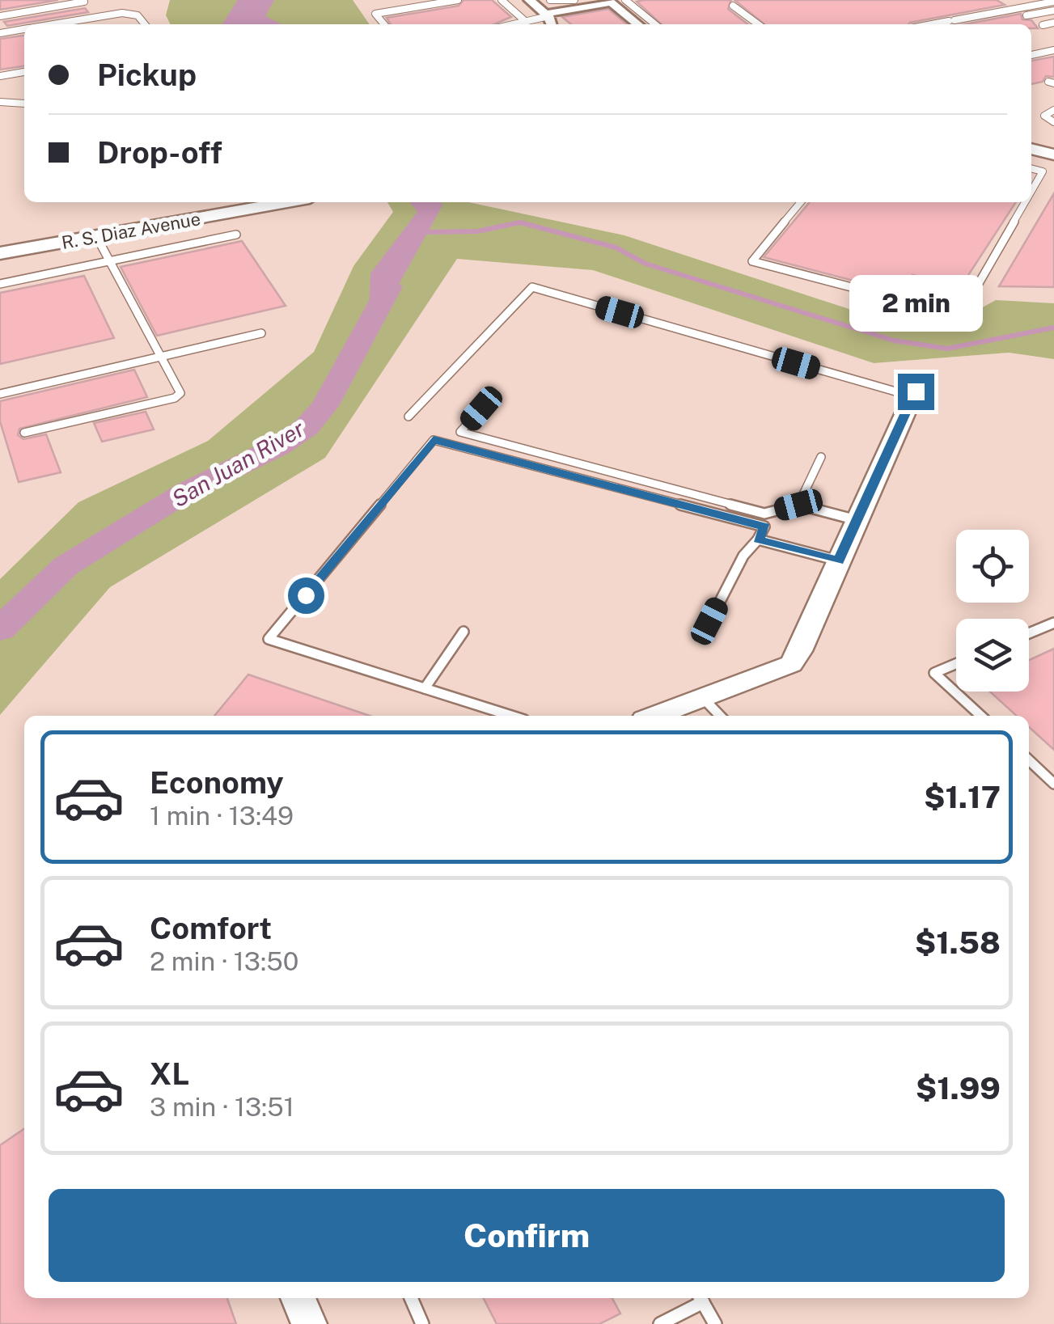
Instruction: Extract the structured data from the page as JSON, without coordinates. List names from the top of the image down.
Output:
{
  "streets": {
    "street": ["R. S. Diaz Avenue"]
  },
  "water": ["San Juan River"],
  "page": {
    "banner": ["Pickup", "Drop-off"],
    "bubble": "2 min",
    "list": [
      {
        "name": "Economy",
        "note": "1 min · 13:49",
        "value": "$1.17"
      },
      {
        "name": "Comfort",
        "note": "2 min · 13:50",
        "value": "$1.58"
      },
      {
        "name": "XL",
        "note": "3 min · 13:51",
        "value": "$1.99"
      }
    ],
    "buttons": "Confirm"
  }
}
